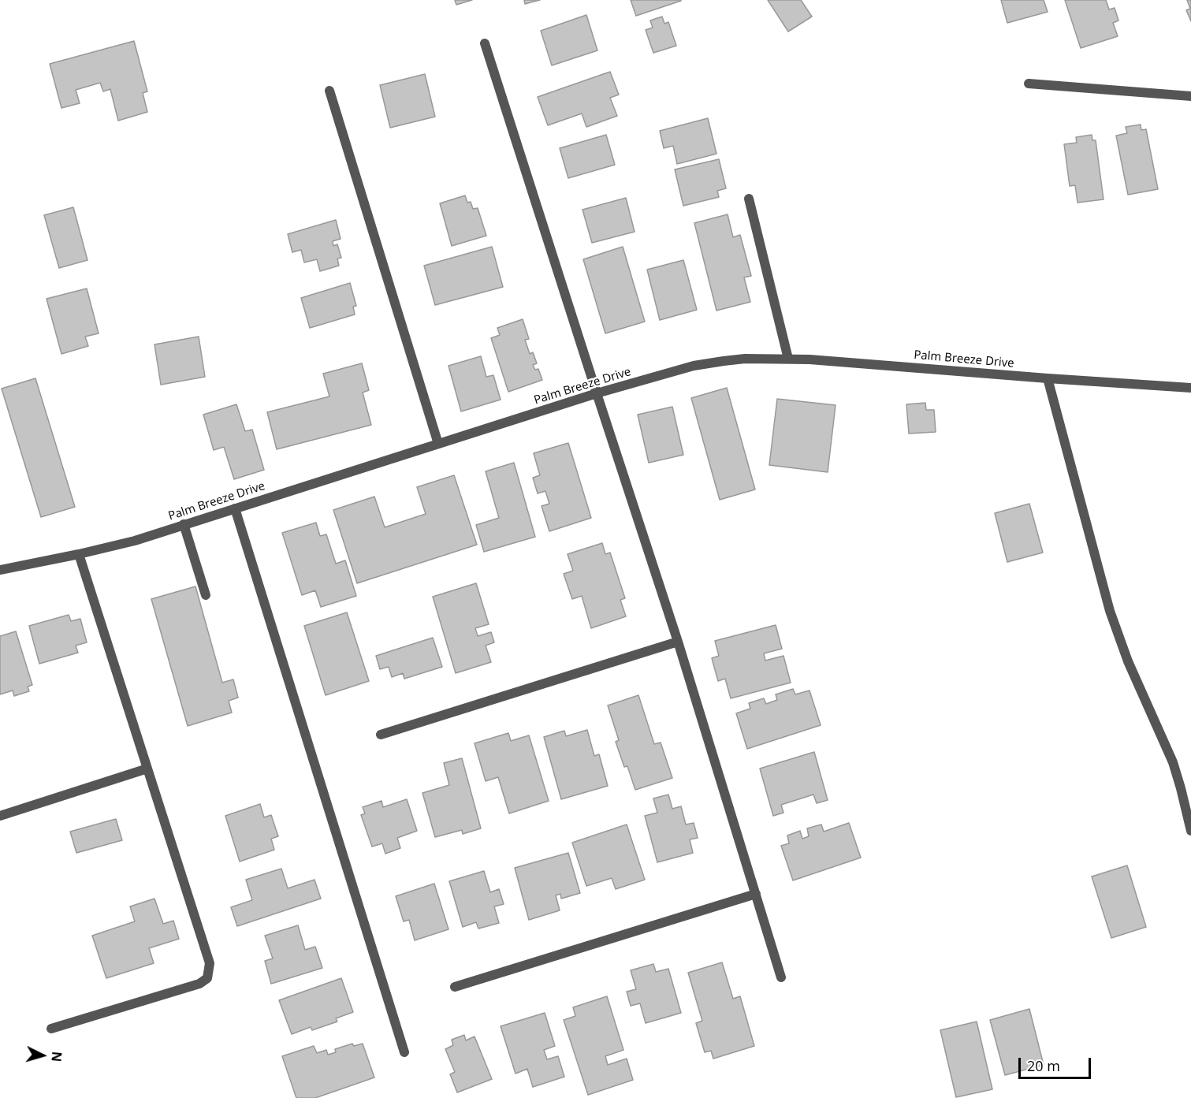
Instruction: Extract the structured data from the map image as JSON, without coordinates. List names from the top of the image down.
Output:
{
  "streets": {
    "street": ["Palm Breeze Drive"]
  },
  "scale_bar": "20 m",
  "north": "right"
}
